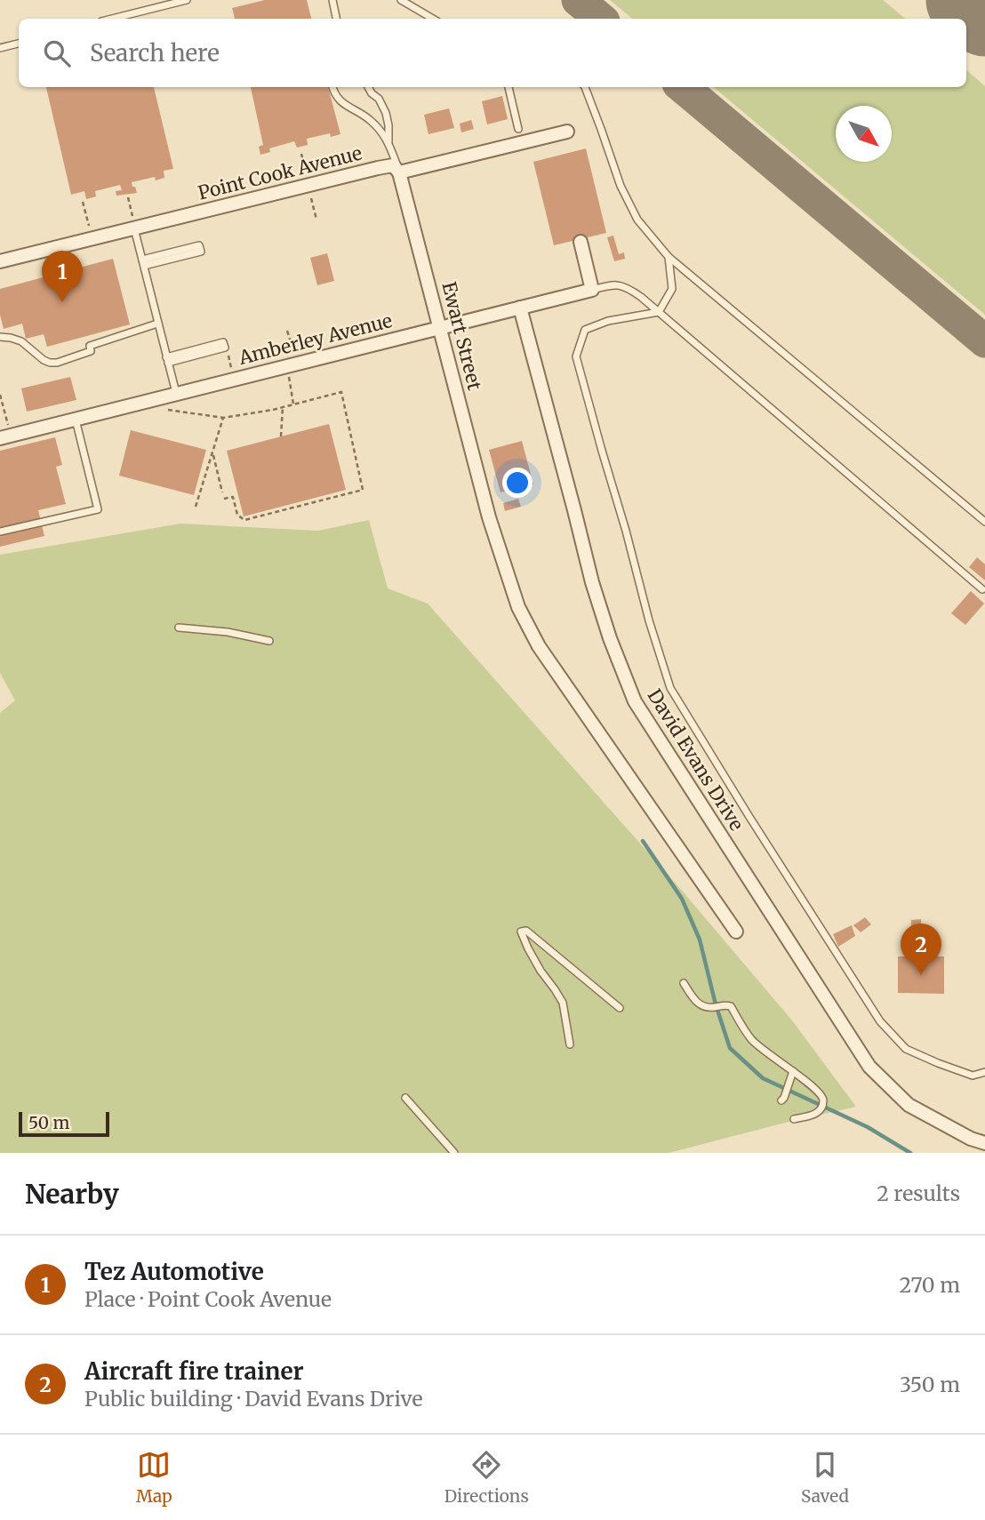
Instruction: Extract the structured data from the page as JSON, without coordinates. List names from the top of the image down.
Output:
{
  "streets": {
    "street": [
      "Point Cook Avenue",
      "Ewart Street",
      "Amberley Avenue",
      "David Evans Drive"
    ]
  },
  "crossings": [
    ["Point Cook Avenue", "Ewart Street"],
    ["Ewart Street", "Amberley Avenue"],
    ["Amberley Avenue", "David Evans Drive"]
  ],
  "scale_bar": "50 m",
  "north": "bottom right",
  "page": {
    "search": "Search here",
    "pins": ["1", "2"],
    "scale": "50 m",
    "heading": ["Nearby", "2 results"],
    "list": [
      {
        "mark": "1",
        "name": "Tez Automotive",
        "note": "Place · Point Cook Avenue",
        "value": "270 m"
      },
      {
        "mark": "2",
        "name": "Aircraft fire trainer",
        "note": "Public building · David Evans Drive",
        "value": "350 m"
      }
    ],
    "nav": ["Map", "Directions", "Saved"]
  }
}
